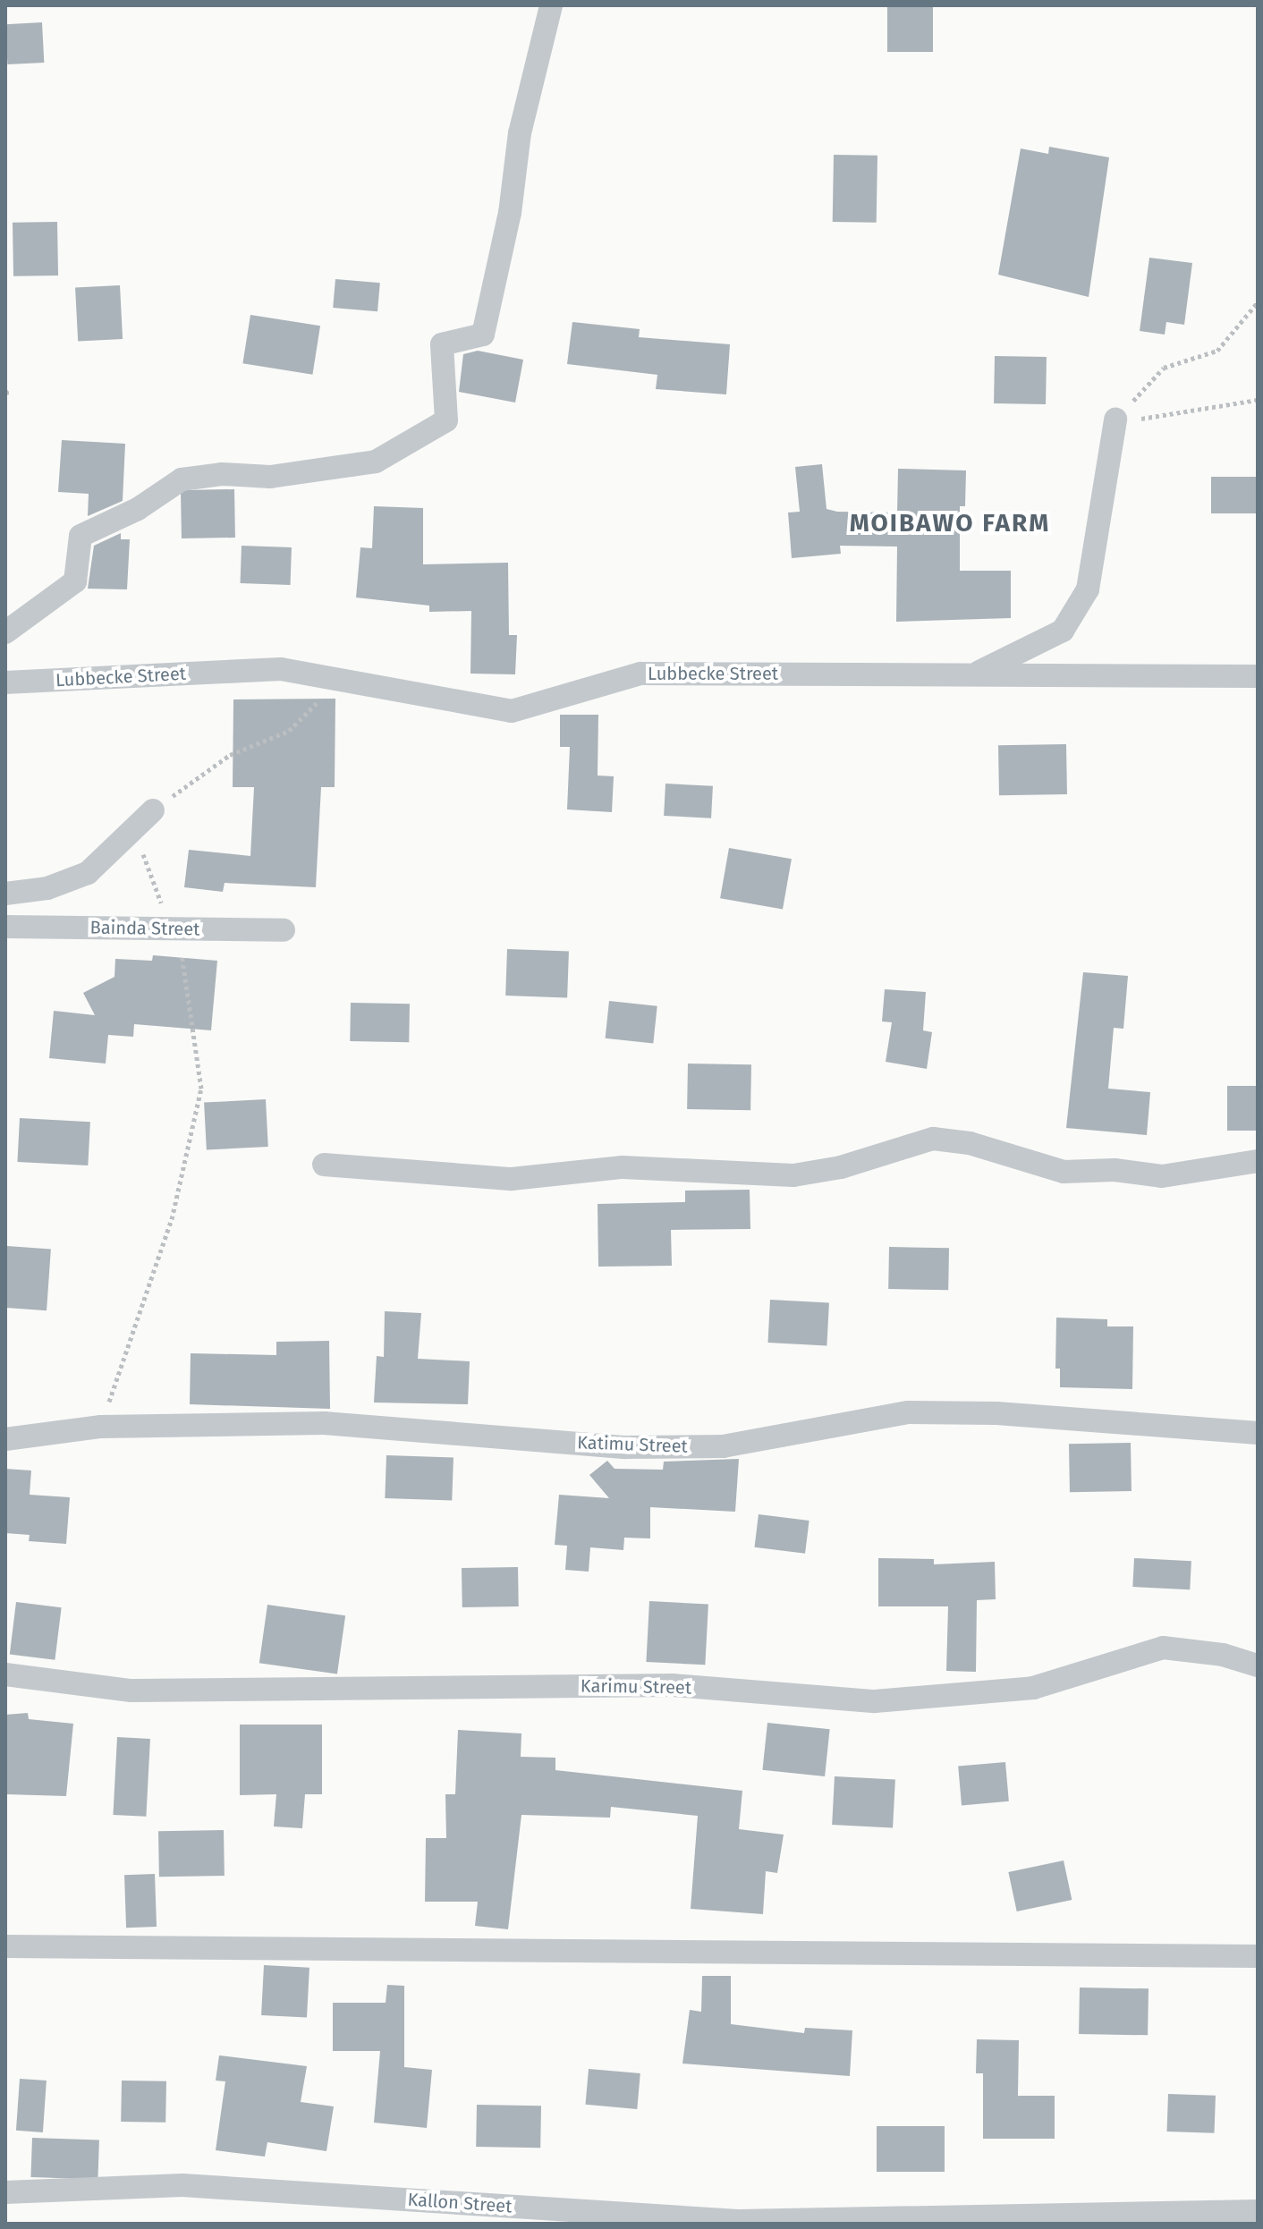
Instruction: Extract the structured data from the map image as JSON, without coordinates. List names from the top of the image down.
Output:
{
  "streets": {
    "street": [
      "Lubbecke Street",
      "Bainda Street",
      "Katimu Street",
      "Karimu Street",
      "Kallon Street"
    ]
  },
  "districts": ["MOIBAWO FARM"]
}
